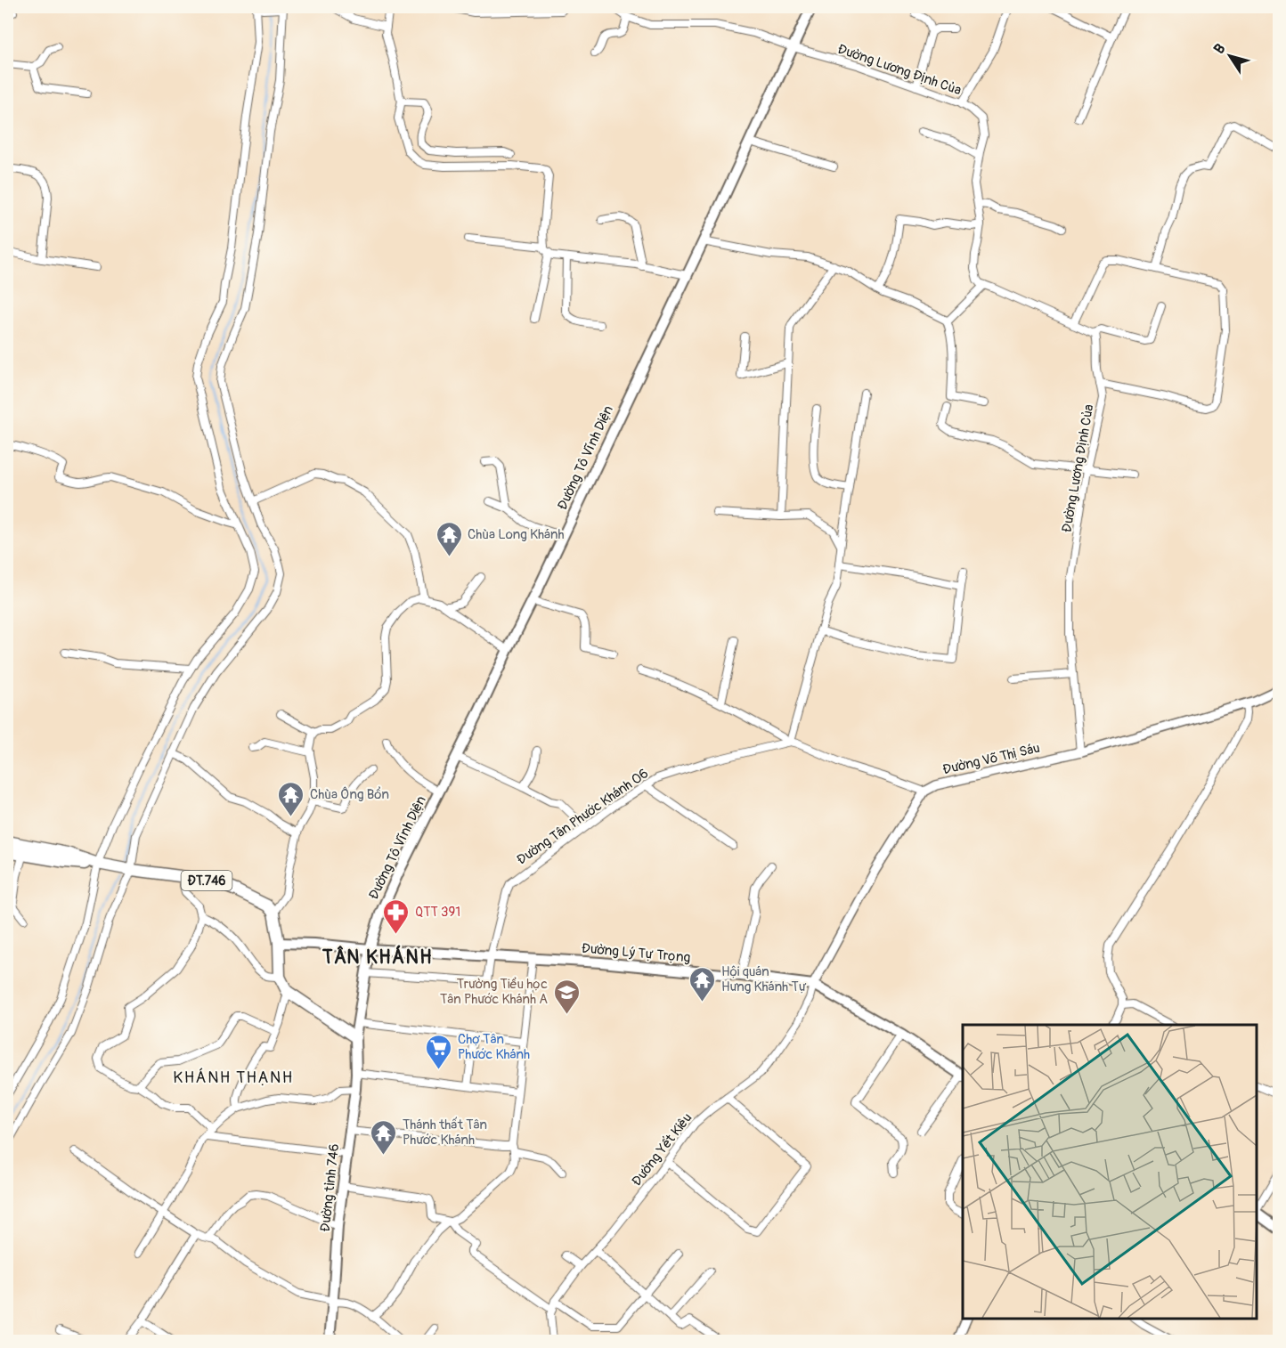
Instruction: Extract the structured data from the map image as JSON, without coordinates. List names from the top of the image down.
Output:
{
  "streets": {
    "main road": [
      "Đường Tô Vĩnh Diện",
      "ĐT.746",
      "Đường Lý Tự Trọng",
      "Đường tỉnh 746"
    ],
    "street": [
      "Đường Lương Định Của",
      "Đường Võ Thị Sáu",
      "Đường Tân Phước Khánh 06",
      "Đường Yết Kiêu"
    ]
  },
  "crossings": [
    ["Đường Lương Định Của", "Đường Tô Vĩnh Diện"],
    ["Đường Lương Định Của", "Đường Võ Thị Sáu"],
    ["Đường Tô Vĩnh Diện", "Đường Lý Tự Trọng"],
    ["Đường Tô Vĩnh Diện", "Đường tỉnh 746"],
    ["Đường Tân Phước Khánh 06", "Đường Lý Tự Trọng"],
    ["Đường Tân Phước Khánh 06", "Đường tỉnh 746"],
    ["Đường Lý Tự Trọng", "Đường Yết Kiêu"],
    ["Đường Lý Tự Trọng", "Đường tỉnh 746"]
  ],
  "districts": ["TÂN KHÁNH", "KHÁNH THẠNH"],
  "places": {
    "temple": [
      "Chùa Long Khánh",
      "Chùa Ông Bổn",
      "Hội quán Hưng Khánh Tự",
      "Thánh thất Tân Phước Khánh"
    ],
    "pharmacy": ["QTT 391"],
    "school or university": ["Trường Tiểu học Tân Phước Khánh A"],
    "supermarket": ["Chợ Tân Phước Khánh"]
  },
  "north": "top left"
}
